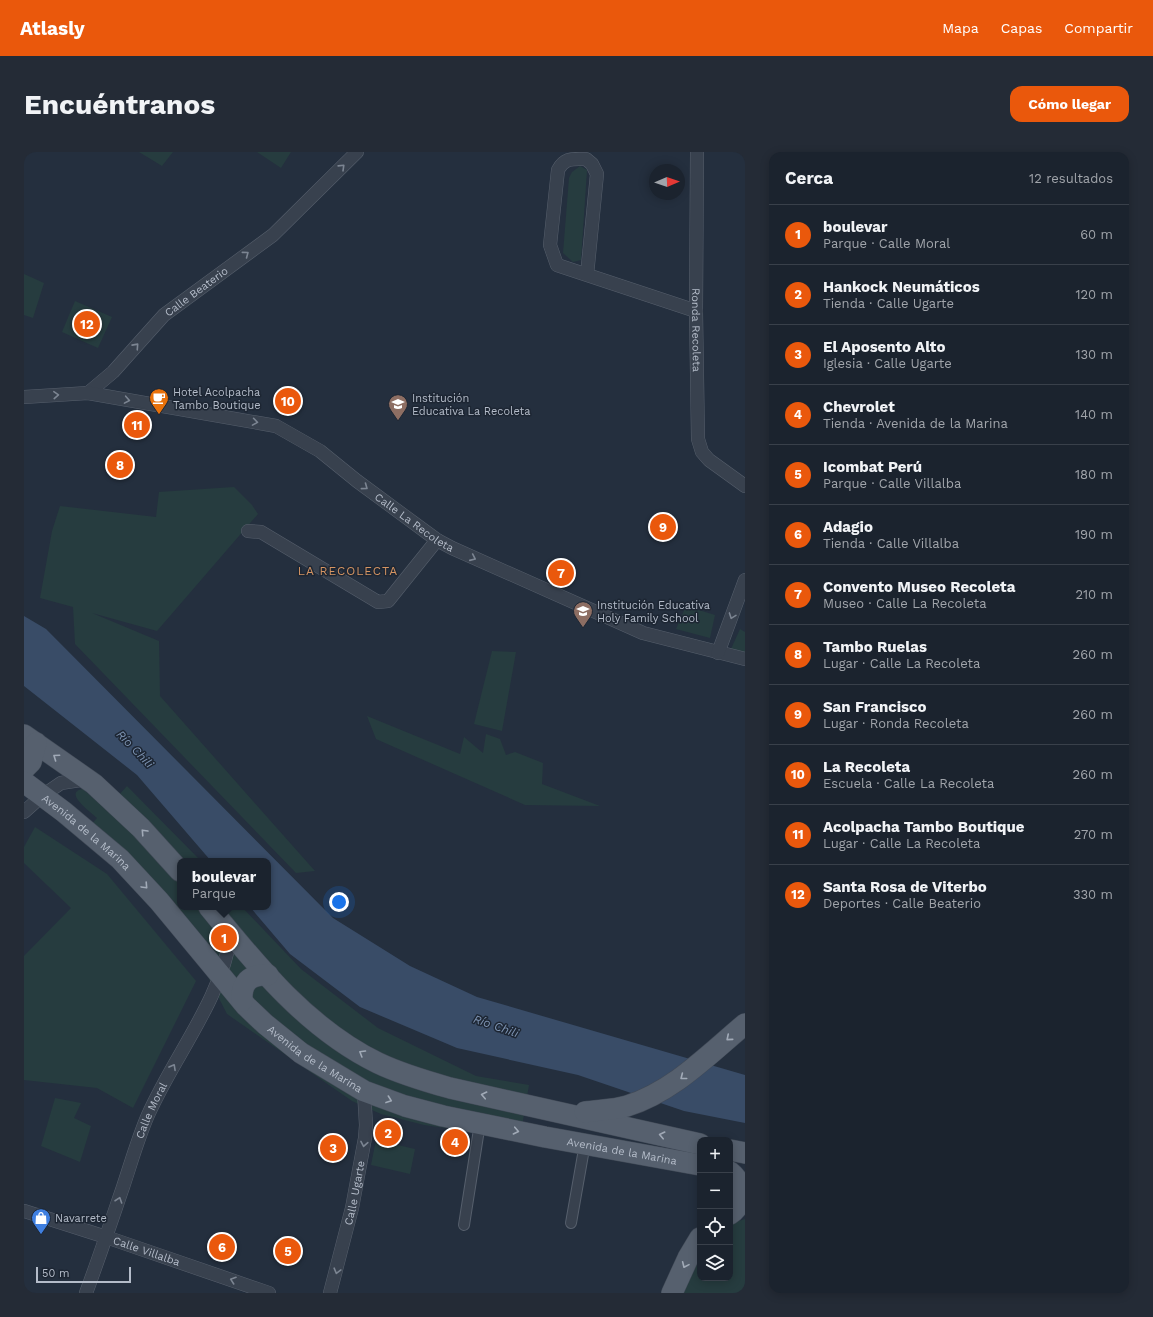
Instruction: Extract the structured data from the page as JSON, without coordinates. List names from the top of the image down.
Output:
{
  "streets": {
    "main road": ["Avenida de la Marina"],
    "street": [
      "Calle Beaterio",
      "Ronda Recoleta",
      "Calle La Recoleta",
      "Calle Moral",
      "Calle Ugarte",
      "Calle Villalba"
    ]
  },
  "crossings": [
    ["Calle Beaterio", "Calle La Recoleta"],
    ["Avenida de la Marina", "Calle Moral"],
    ["Avenida de la Marina", "Calle Ugarte"],
    ["Calle Moral", "Calle Villalba"]
  ],
  "one_way": [
    "Calle Beaterio",
    "Calle La Recoleta",
    "Calle Moral",
    "Calle Villalba"
  ],
  "districts": ["LA RECOLECTA"],
  "water": ["Río Chili"],
  "places": {
    "cafe": ["Hotel Acolpacha Tambo Boutique"],
    "school or university": ["Institución Educativa La Recoleta", "Institución Educativa Holy Family School"],
    "shop": ["Navarrete"]
  },
  "scale_bar": "50 m",
  "north": "right",
  "page": {
    "header": "Atlasly",
    "nav": ["Mapa", "Capas", "Compartir"],
    "buttons": "Cómo llegar",
    "title": "Encuéntranos",
    "heading": ["Cerca", "12 resultados"],
    "list": [
      {
        "mark": "1",
        "name": "boulevar",
        "note": "Parque · Calle Moral",
        "value": "60 m"
      },
      {
        "mark": "2",
        "name": "Hankock Neumáticos",
        "note": "Tienda · Calle Ugarte",
        "value": "120 m"
      },
      {
        "mark": "3",
        "name": "El Aposento Alto",
        "note": "Iglesia · Calle Ugarte",
        "value": "130 m"
      },
      {
        "mark": "4",
        "name": "Chevrolet",
        "note": "Tienda · Avenida de la Marina",
        "value": "140 m"
      },
      {
        "mark": "5",
        "name": "Icombat Perú",
        "note": "Parque · Calle Villalba",
        "value": "180 m"
      },
      {
        "mark": "6",
        "name": "Adagio",
        "note": "Tienda · Calle Villalba",
        "value": "190 m"
      },
      {
        "mark": "7",
        "name": "Convento Museo Recoleta",
        "note": "Museo · Calle La Recoleta",
        "value": "210 m"
      },
      {
        "mark": "8",
        "name": "Tambo Ruelas",
        "note": "Lugar · Calle La Recoleta",
        "value": "260 m"
      },
      {
        "mark": "9",
        "name": "San Francisco",
        "note": "Lugar · Ronda Recoleta",
        "value": "260 m"
      },
      {
        "mark": "10",
        "name": "La Recoleta",
        "note": "Escuela · Calle La Recoleta",
        "value": "260 m"
      },
      {
        "mark": "11",
        "name": "Acolpacha Tambo Boutique",
        "note": "Lugar · Calle La Recoleta",
        "value": "270 m"
      },
      {
        "mark": "12",
        "name": "Santa Rosa de Viterbo",
        "note": "Deportes · Calle Beaterio",
        "value": "330 m"
      }
    ],
    "pins": [
      "12",
      "10",
      "11",
      "8",
      "9",
      "7",
      "1",
      "2",
      "4",
      "3",
      "6",
      "5"
    ],
    "popup": ["boulevar", "Parque"],
    "map_buttons": ["+", "−"],
    "scale": "50 m"
  }
}
